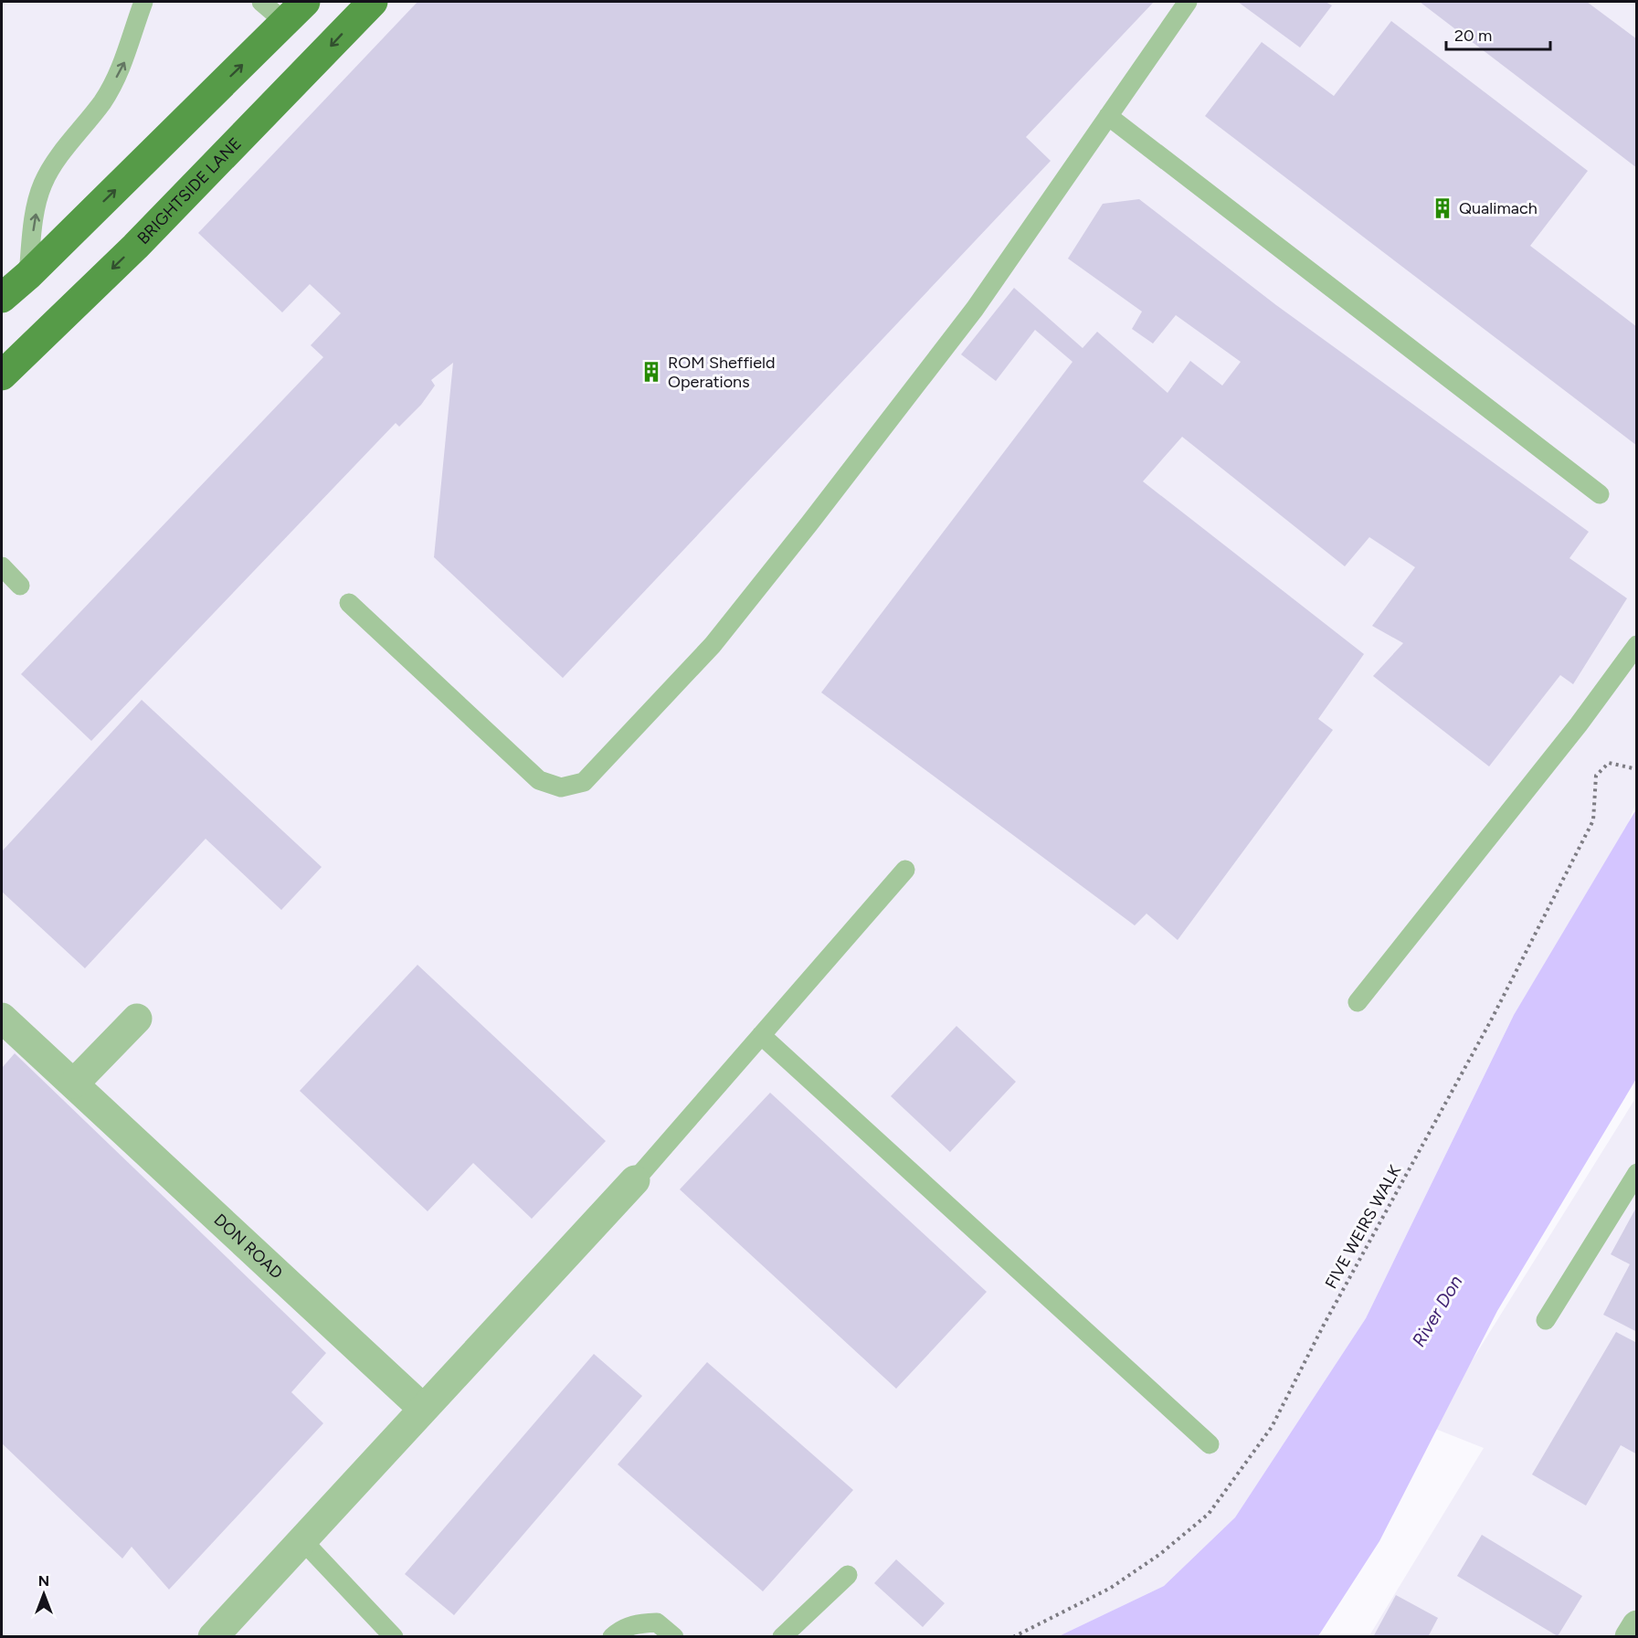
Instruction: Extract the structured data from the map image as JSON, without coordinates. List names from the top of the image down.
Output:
{
  "streets": {
    "main road": ["BRIGHTSIDE LANE"],
    "street": ["DON ROAD"],
    "path": ["FIVE WEIRS WALK"]
  },
  "water": ["River Don"],
  "places": {
    "building": ["Qualimach", "ROM Sheffield Operations"]
  },
  "scale_bar": "20 m",
  "north": "top"
}
